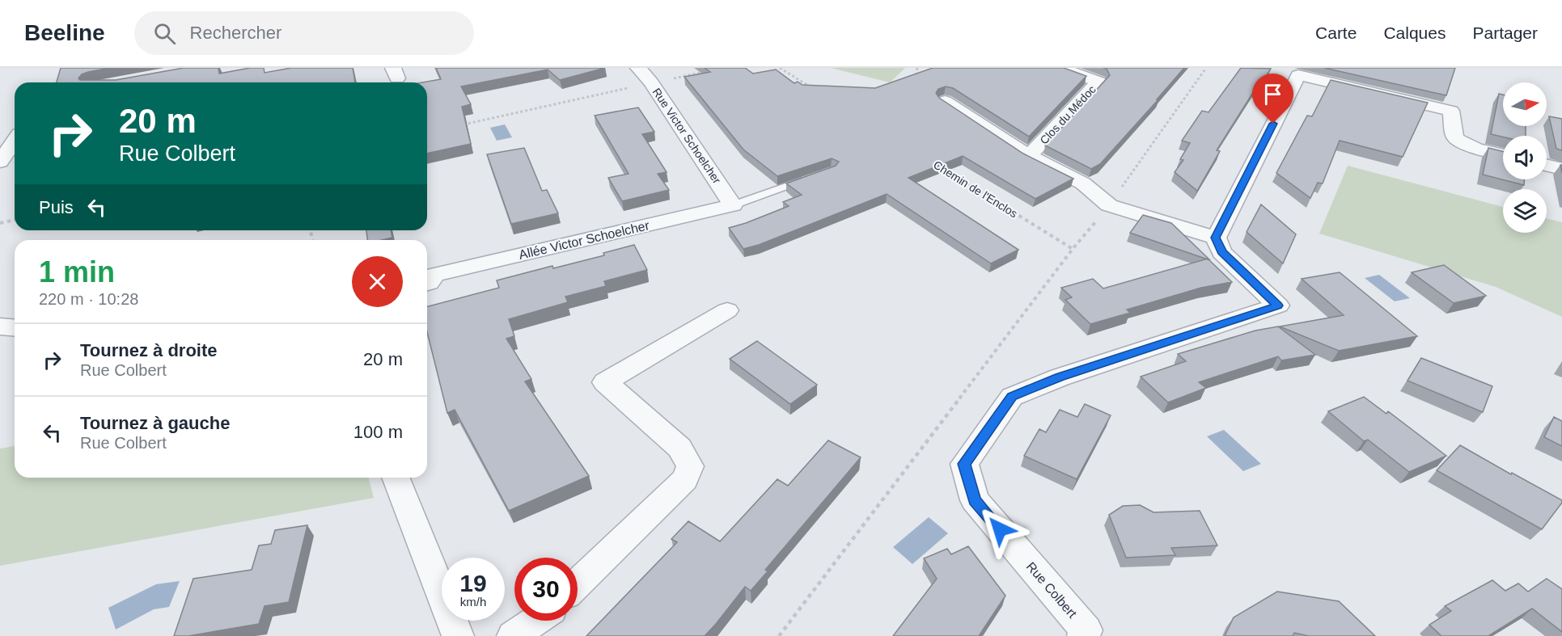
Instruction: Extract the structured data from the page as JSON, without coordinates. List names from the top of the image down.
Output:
{
  "streets": {
    "street": [
      "Clos du Médoc",
      "Rue Victor Schoelcher",
      "Allée Victor Schoelcher",
      "Rue Colbert"
    ],
    "path": ["Chemin de l'Enclos"]
  },
  "crossings": [
    ["Clos du Médoc", "Rue Colbert"],
    ["Rue Victor Schoelcher", "Allée Victor Schoelcher"]
  ],
  "north": "right",
  "page": {
    "header": "Beeline",
    "search": "Rechercher",
    "nav": ["Carte", "Calques", "Partager"],
    "turn": ["20 m", "Rue Colbert"],
    "then": "Puis",
    "heading": ["1 min", "220 m · 10:28"],
    "list": [
      {
        "name": "Tournez à droite",
        "note": "Rue Colbert",
        "value": "20 m"
      },
      {
        "name": "Tournez à gauche",
        "note": "Rue Colbert",
        "value": "100 m"
      }
    ],
    "speed": "19 km/h",
    "limit": "30"
  }
}
